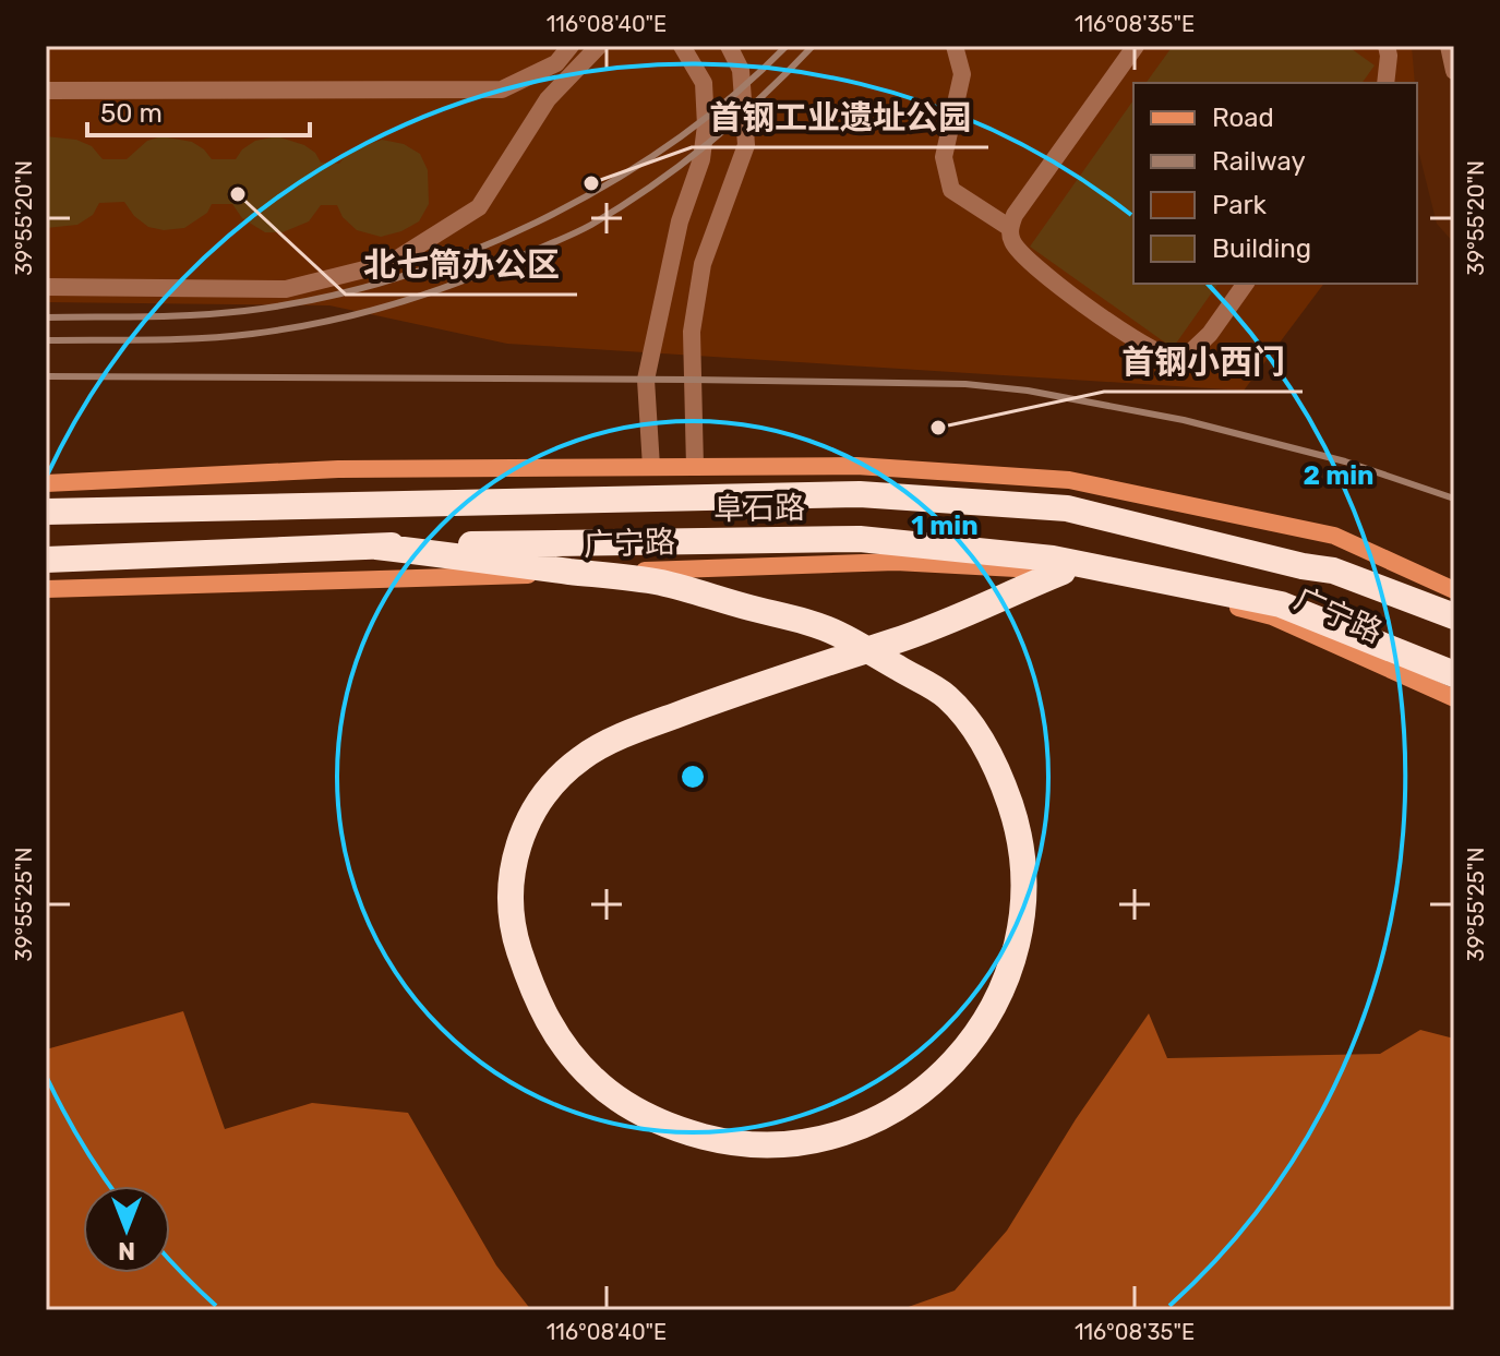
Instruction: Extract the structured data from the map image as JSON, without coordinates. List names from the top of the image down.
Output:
{
  "streets": {
    "highway": ["阜石路"],
    "street": ["广宁路"]
  },
  "places": ["首钢工业遗址公园", "北七筒办公区", "首钢小西门"],
  "legend": [
    "Road",
    "Railway",
    "Park",
    "Building"
  ],
  "scale_bar": "50 m",
  "north": "bottom",
  "coordinates": [
    "116°08'40\"E",
    "116°08'35\"E",
    "39°55'20\"N",
    "39°55'25\"N"
  ],
  "rings": ["2 min", "1 min"]
}
